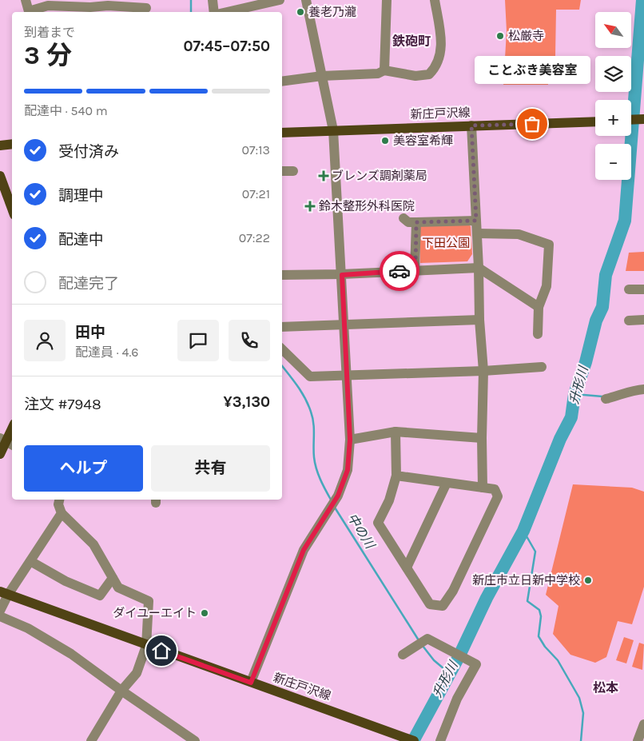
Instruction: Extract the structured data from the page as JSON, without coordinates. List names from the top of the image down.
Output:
{
  "streets": {
    "main road": ["新庄戸沢線"]
  },
  "districts": ["鉄砲町", "松本"],
  "water": ["升形川", "中の川"],
  "parks": ["下田公園"],
  "places": {
    "other": [
      "養老乃瀧",
      "松厳寺",
      "ことぶき美容室",
      "美容室希輝",
      "新庄市立日新中学校",
      "ダイユーエイト"
    ],
    "health": ["ブレンズ調剤薬局", "鈴木整形外科医院"]
  },
  "north": "top left",
  "page": {
    "map_buttons": ["+", "−"],
    "heading": ["3 分", "到着まで", "07:45–07:50"],
    "panel": [
      "田中",
      "配達員 · 4.6",
      "注文 #7948",
      "¥3,130"
    ],
    "bubble": "ことぶき美容室",
    "bar": "配達中 · 540 m",
    "list": [
      ["受付済み", "07:13"],
      ["調理中", "07:21"],
      ["配達中", "07:22"],
      "配達完了"
    ],
    "buttons": ["ヘルプ", "共有"]
  }
}
